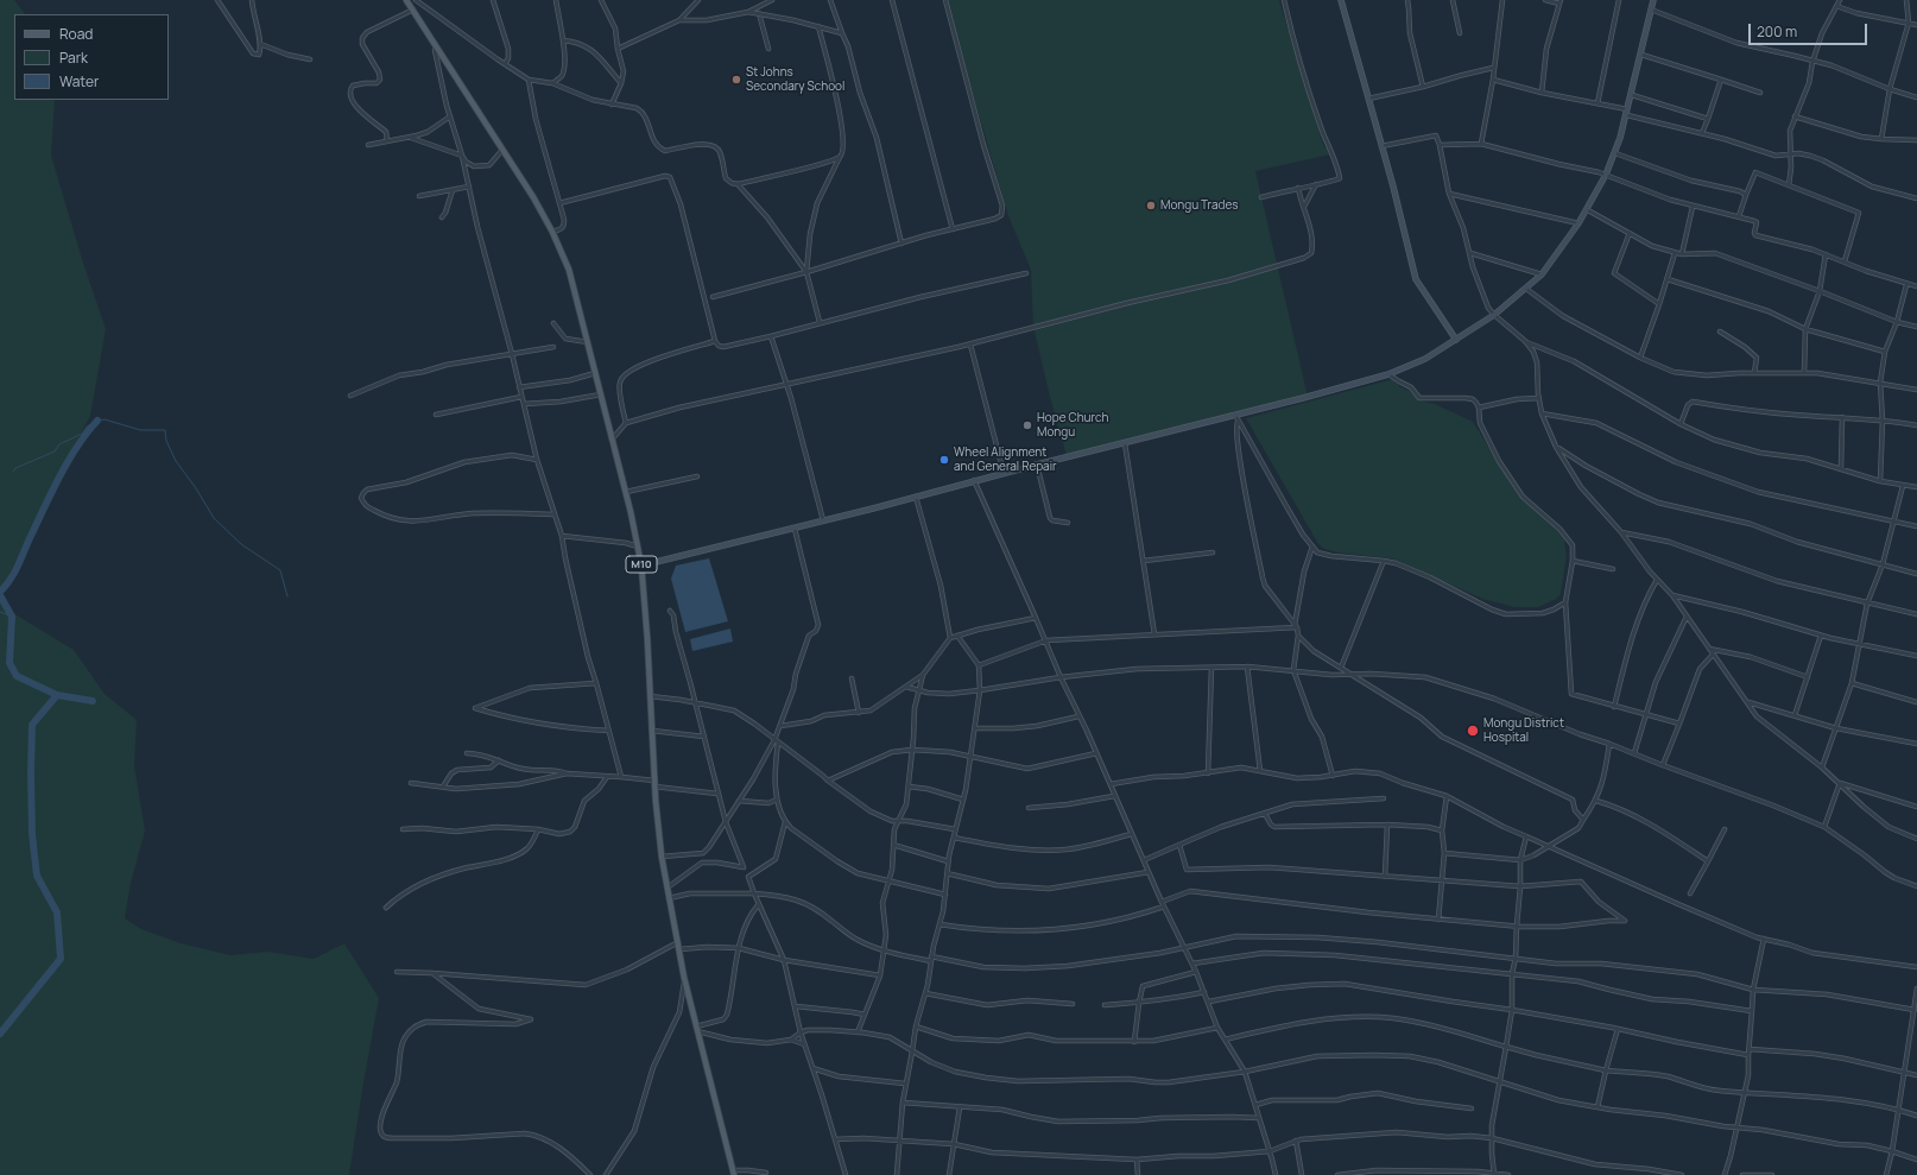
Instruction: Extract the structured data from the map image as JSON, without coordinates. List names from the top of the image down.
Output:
{
  "streets": {
    "main road": ["M10"]
  },
  "places": [
    "St Johns Secondary School",
    "Mongu Trades",
    "Hope Church Mongu",
    "Wheel Alignment and General Repair",
    "Mongu District Hospital"
  ],
  "legend": ["Road", "Park", "Water"],
  "scale_bar": "200 m"
}
